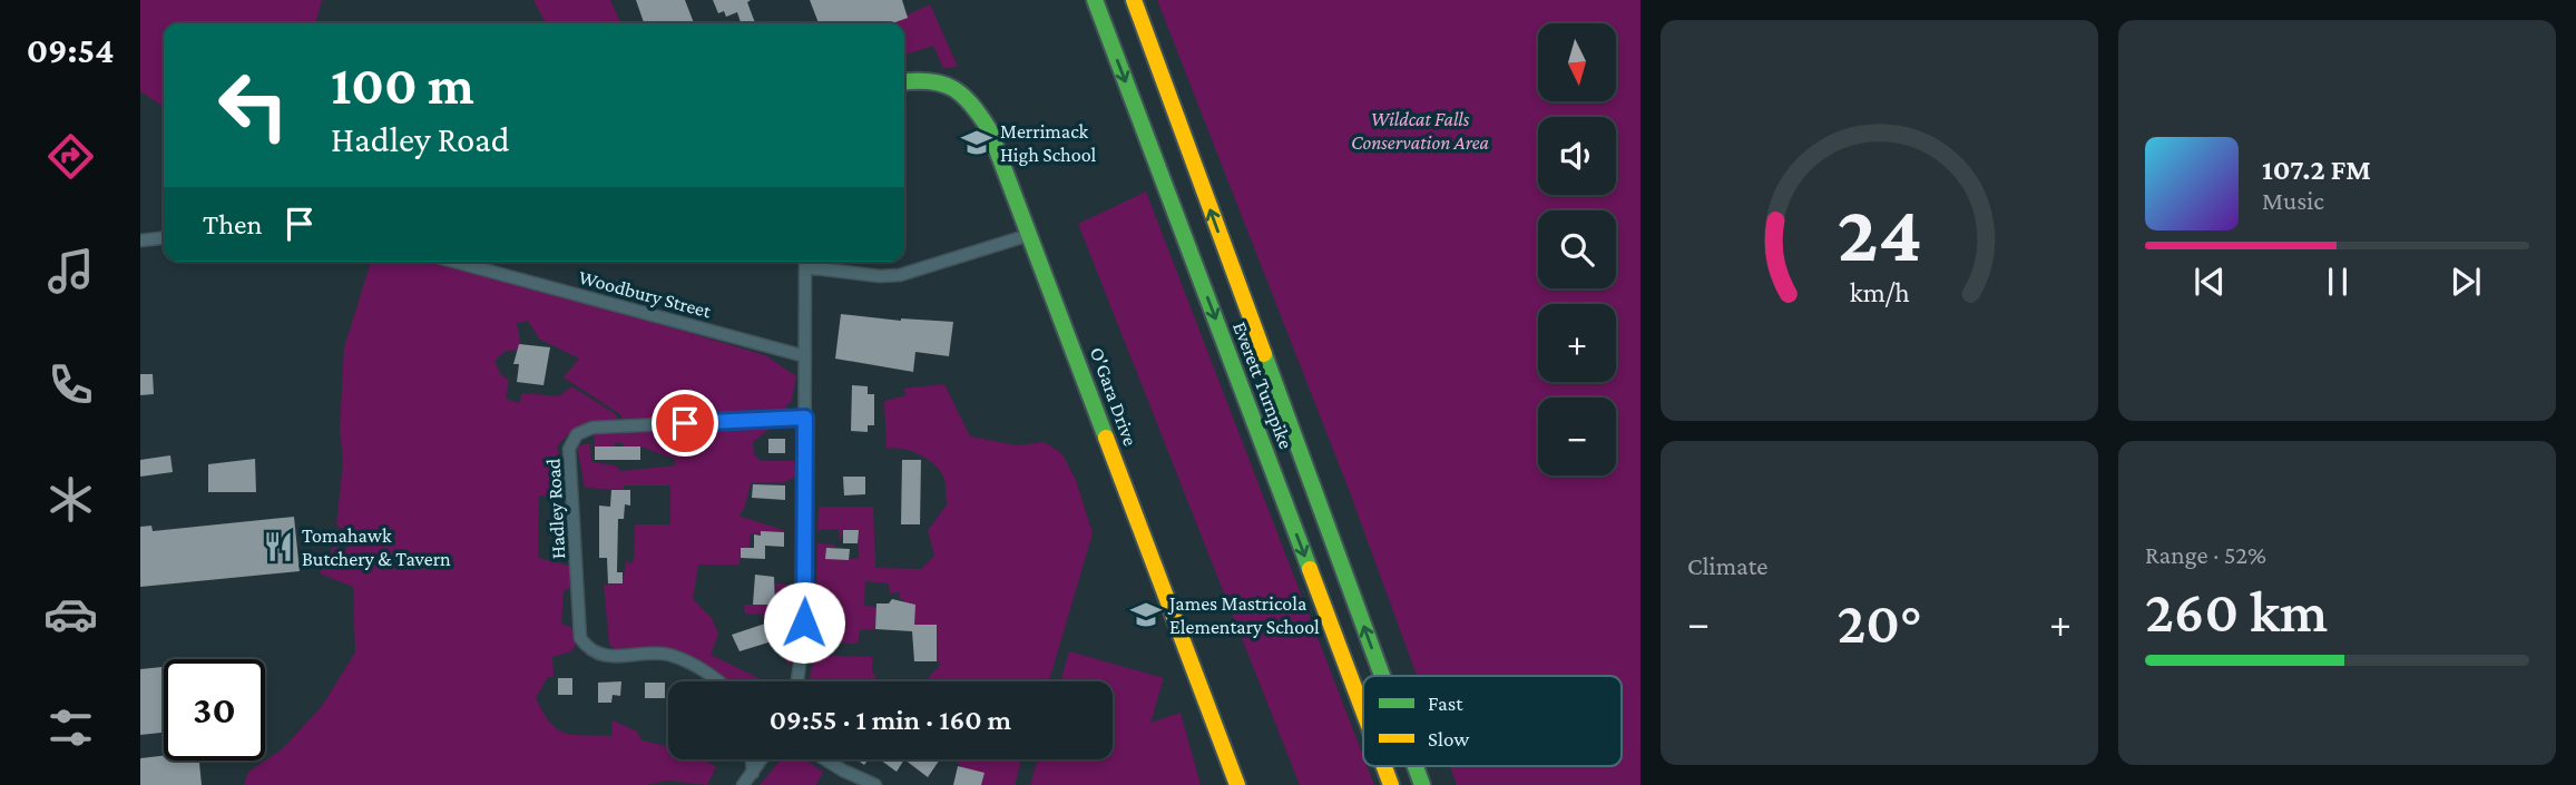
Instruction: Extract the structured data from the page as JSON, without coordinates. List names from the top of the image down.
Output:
{
  "streets": {
    "main road": ["Everett Turnpike", "O'Gara Drive"],
    "street": ["Woodbury Street", "Hadley Road"]
  },
  "parks": ["Wildcat Falls Conservation Area"],
  "places": {
    "school or university": ["Merrimack High School", "James Mastricola Elementary School"],
    "restaurant": ["Tomahawk Butchery & Tavern"]
  },
  "legend": ["Fast", "Slow"],
  "north": "bottom",
  "page": {
    "tabs": "09:54",
    "map_buttons": ["+", "−"],
    "turn": ["100 m", "Hadley Road"],
    "song": ["107.2 FM", "Music"],
    "then": "Then",
    "tile": [
      "Climate",
      ["Range · 52%", "260 km"]
    ],
    "heat": ["−", "20°", "+"],
    "limit": "30",
    "trip": "09:55 · 1 min · 160 m",
    "gauge": ["24", "km/h"]
  }
}
